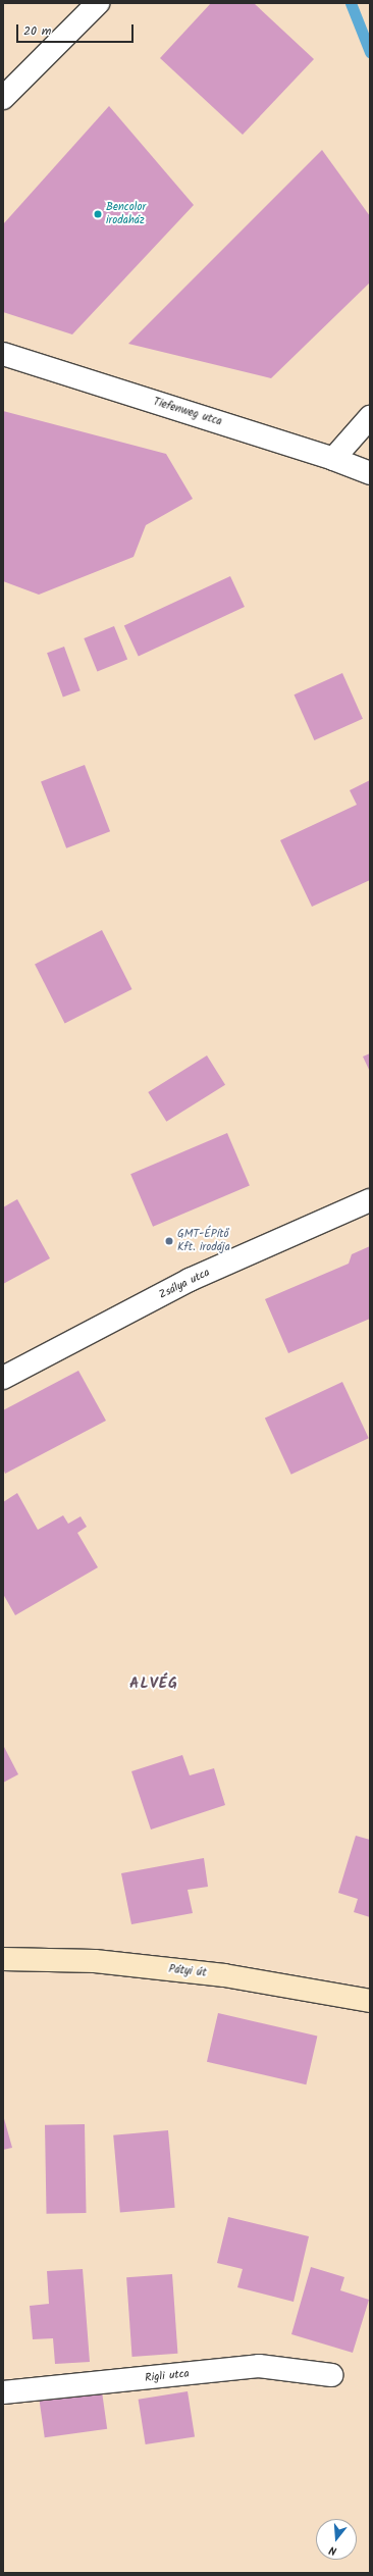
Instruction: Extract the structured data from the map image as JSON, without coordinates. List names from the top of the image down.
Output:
{
  "streets": {
    "main road": ["Pátyi út"],
    "street": ["Tiefenweg utca", "Zsálya utca", "Rigli utca"]
  },
  "districts": ["ALVÉG"],
  "places": ["Bencolor irodaház", "GMT-ÉPítő Kft. irodája"],
  "scale_bar": "20 m",
  "north": "bottom"
}
